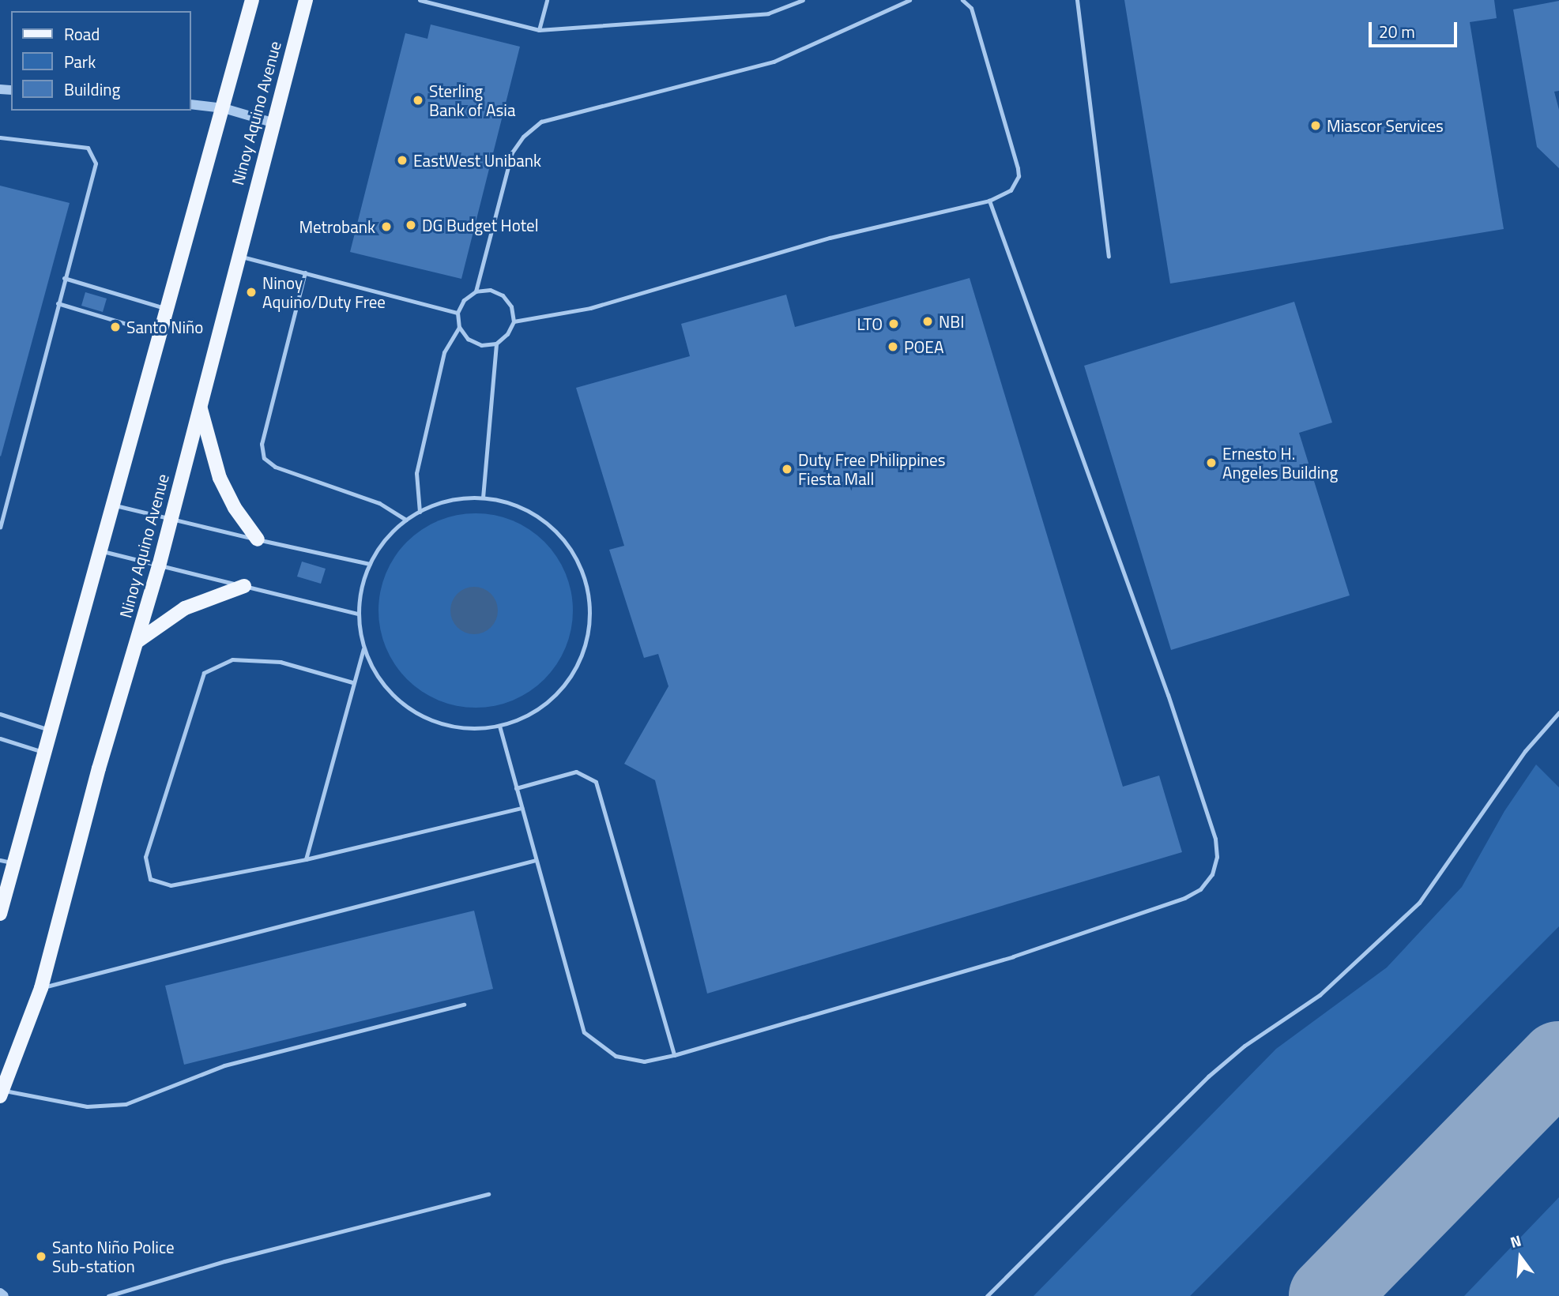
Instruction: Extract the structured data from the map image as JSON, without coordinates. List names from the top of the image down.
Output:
{
  "streets": {
    "main road": ["Ninoy Aquino Avenue"]
  },
  "places": [
    "Sterling Bank of Asia",
    "Miascor Services",
    "EastWest Unibank",
    "DG Budget Hotel",
    "Metrobank",
    "Ninoy Aquino/Duty Free",
    "NBI",
    "LTO",
    "Santo Niño",
    "POEA",
    "Ernesto H. Angeles Building",
    "Duty Free Philippines Fiesta Mall",
    "Santo Niño Police Sub-station"
  ],
  "legend": ["Road", "Park", "Building"],
  "scale_bar": "20 m",
  "north": "top"
}
